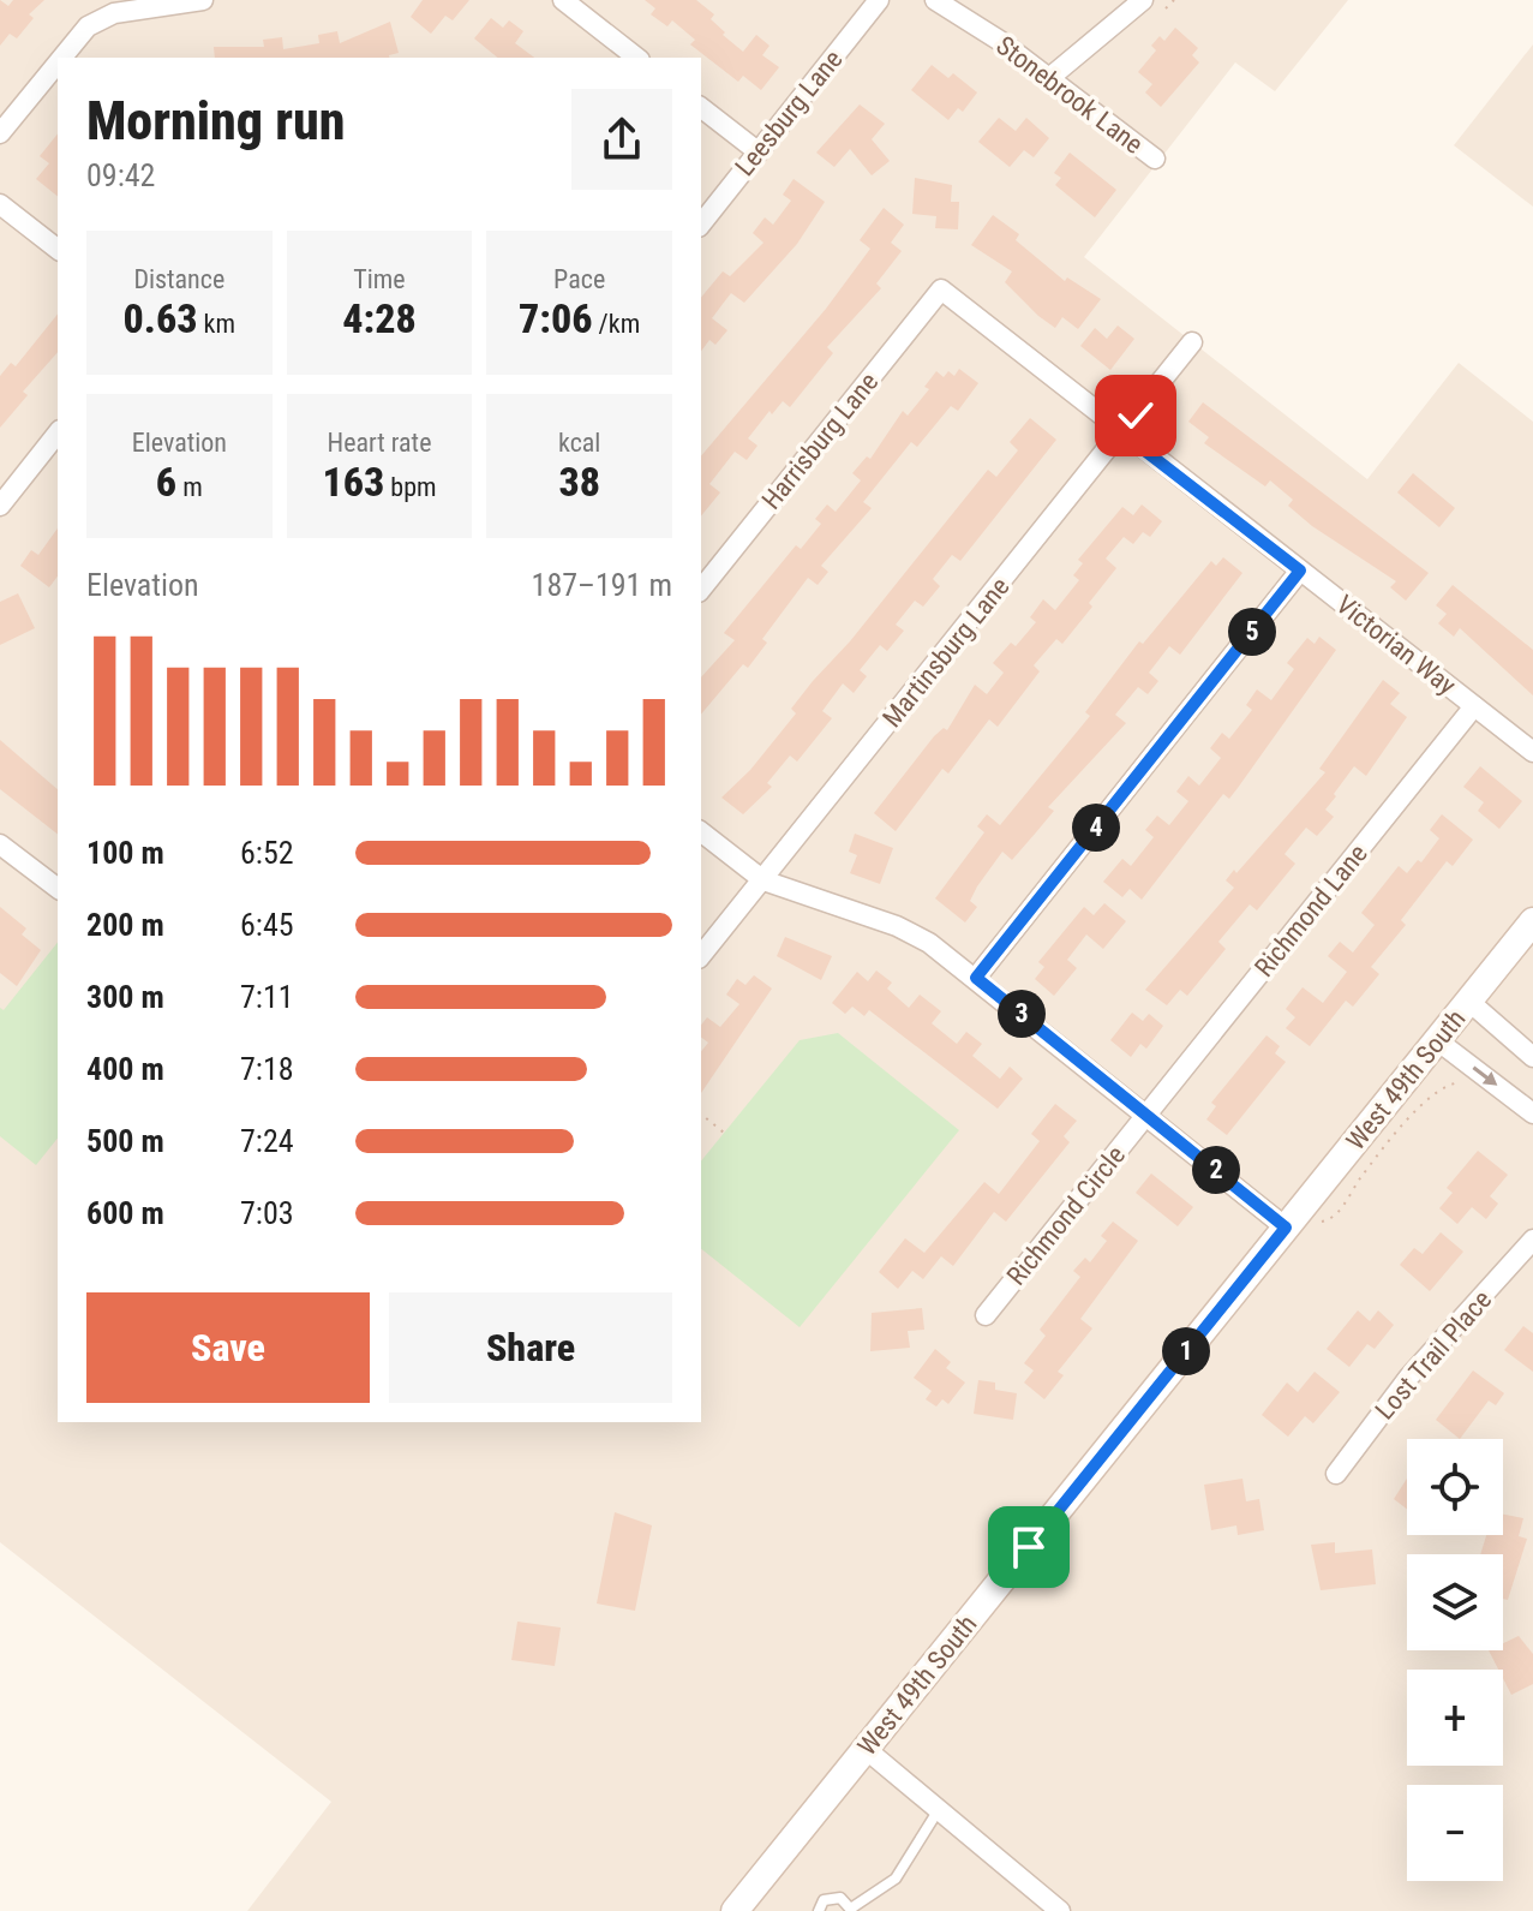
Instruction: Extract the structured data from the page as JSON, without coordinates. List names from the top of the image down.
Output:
{
  "streets": {
    "street": [
      "Stonebrook Lane",
      "Leesburg Lane",
      "Harrisburg Lane",
      "Victorian Way",
      "Martinsburg Lane",
      "Richmond Lane",
      "West 49th South",
      "Richmond Circle",
      "Lost Trail Place"
    ]
  },
  "crossings": [
    ["Harrisburg Lane", "Victorian Way"],
    ["Victorian Way", "Martinsburg Lane"],
    ["Victorian Way", "Richmond Lane"],
    ["Richmond Lane", "Richmond Circle"]
  ],
  "page": {
    "heading": ["Morning run", "09:42"],
    "stats": [
      ["Distance", "0.63 km"],
      ["Time", "4:28"],
      ["Pace", "7:06 /km"],
      ["Elevation", "6 m"],
      ["Heart rate", "163 bpm"],
      ["kcal", "38"]
    ],
    "chart": ["Elevation", "187–191 m"],
    "pins": [
      "5",
      "4",
      "3",
      "2",
      "1"
    ],
    "list": [
      {
        "name": "100 m",
        "note": "6:52"
      },
      {
        "name": "200 m",
        "note": "6:45"
      },
      {
        "name": "300 m",
        "note": "7:11"
      },
      {
        "name": "400 m",
        "note": "7:18"
      },
      {
        "name": "500 m",
        "note": "7:24"
      },
      {
        "name": "600 m",
        "note": "7:03"
      }
    ],
    "buttons": ["Save", "Share"],
    "map_buttons": ["+", "−"]
  }
}
